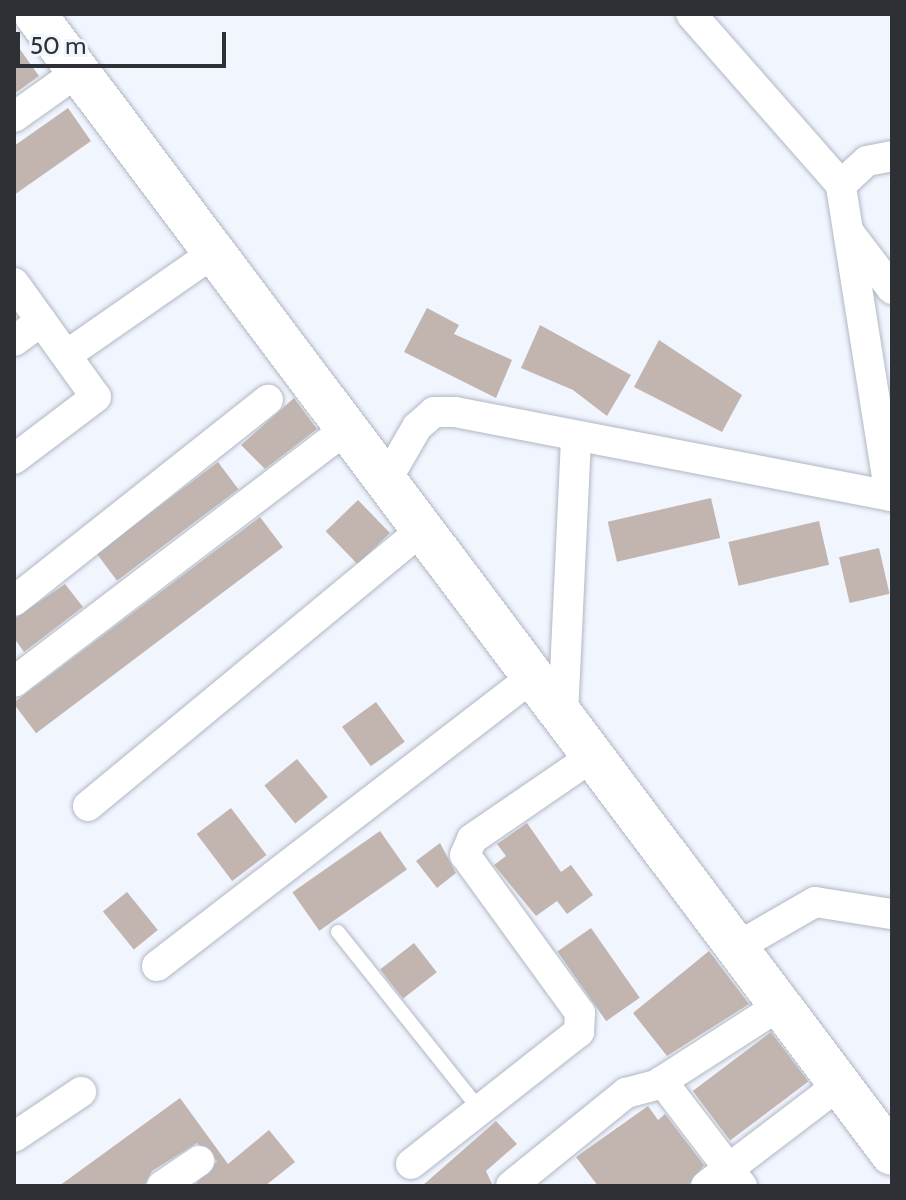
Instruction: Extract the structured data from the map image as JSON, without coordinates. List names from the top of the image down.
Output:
{
  "scale_bar": "50 m"
}
